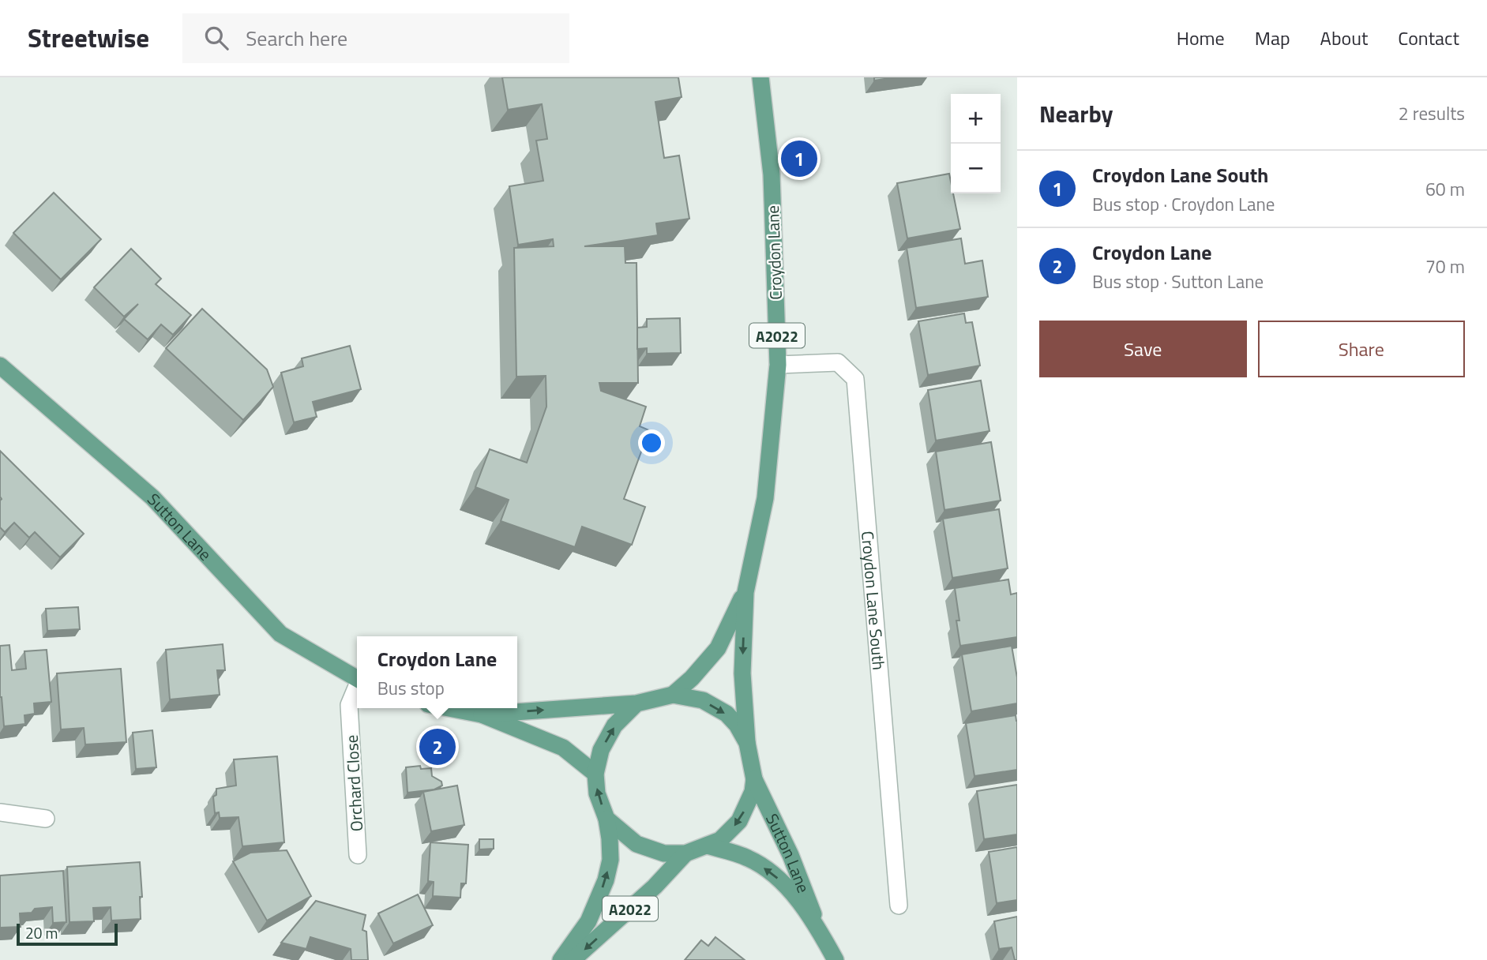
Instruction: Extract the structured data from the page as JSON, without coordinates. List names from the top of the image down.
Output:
{
  "streets": {
    "main road": ["Croydon Lane", "A2022", "Sutton Lane"],
    "street": ["Croydon Lane South", "Orchard Close"]
  },
  "crossings": [
    ["Croydon Lane", "A2022"],
    ["Croydon Lane", "Sutton Lane"],
    ["Croydon Lane", "Croydon Lane South"],
    ["A2022", "Sutton Lane"]
  ],
  "scale_bar": "20 m",
  "page": {
    "header": "Streetwise",
    "search": "Search here",
    "nav": [
      "Home",
      "Map",
      "About",
      "Contact"
    ],
    "heading": ["Nearby", "2 results"],
    "map_buttons": ["+", "−"],
    "pins": ["1", "2"],
    "list": [
      {
        "mark": "1",
        "name": "Croydon Lane South",
        "note": "Bus stop · Croydon Lane",
        "value": "60 m"
      },
      {
        "mark": "2",
        "name": "Croydon Lane",
        "note": "Bus stop · Sutton Lane",
        "value": "70 m"
      }
    ],
    "buttons": ["Save", "Share"],
    "popup": ["Croydon Lane", "Bus stop"],
    "scale": "20 m"
  }
}
